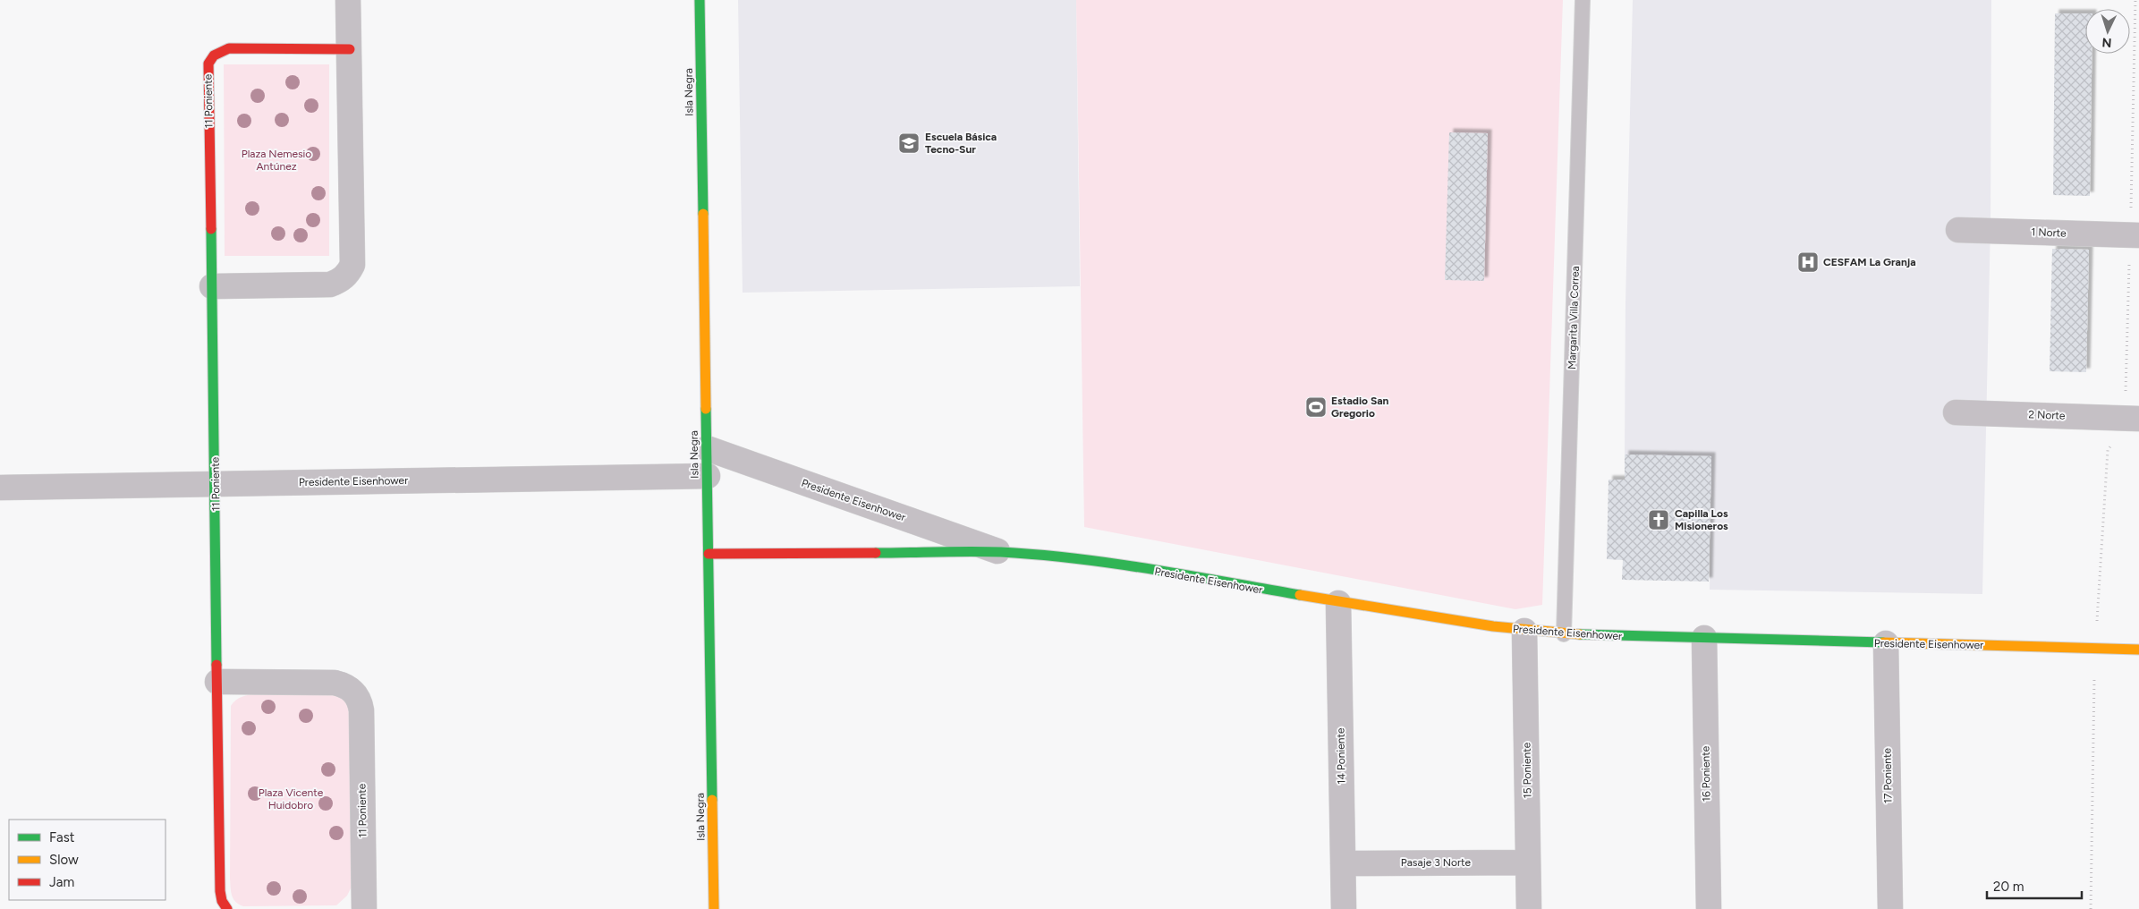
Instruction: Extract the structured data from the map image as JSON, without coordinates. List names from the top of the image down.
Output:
{
  "streets": {
    "street": [
      "Isla Negra",
      "11 Poniente",
      "1 Norte",
      "2 Norte",
      "Presidente Eisenhower",
      "14 Poniente",
      "15 Poniente",
      "16 Poniente",
      "17 Poniente",
      "Pasaje 3 Norte"
    ],
    "lane": ["Margarita Villa Correa"]
  },
  "crossings": [
    ["Isla Negra", "Presidente Eisenhower"],
    ["11 Poniente", "Presidente Eisenhower"],
    ["Margarita Villa Correa", "Presidente Eisenhower"],
    ["Presidente Eisenhower", "14 Poniente"],
    ["Presidente Eisenhower", "15 Poniente"],
    ["Presidente Eisenhower", "16 Poniente"],
    ["Presidente Eisenhower", "17 Poniente"],
    ["14 Poniente", "Pasaje 3 Norte"],
    ["15 Poniente", "Pasaje 3 Norte"]
  ],
  "parks": ["Plaza Nemesio Antúnez", "Plaza Vicente Huidobro"],
  "places": {
    "school or university": ["Escuela Básica Tecno-Sur"],
    "hospital": ["CESFAM La Granja"],
    "sports": ["Estadio San Gregorio"],
    "church": ["Capilla Los Misioneros"]
  },
  "legend": ["Fast", "Slow", "Jam"],
  "scale_bar": "20 m",
  "north": "bottom"
}
